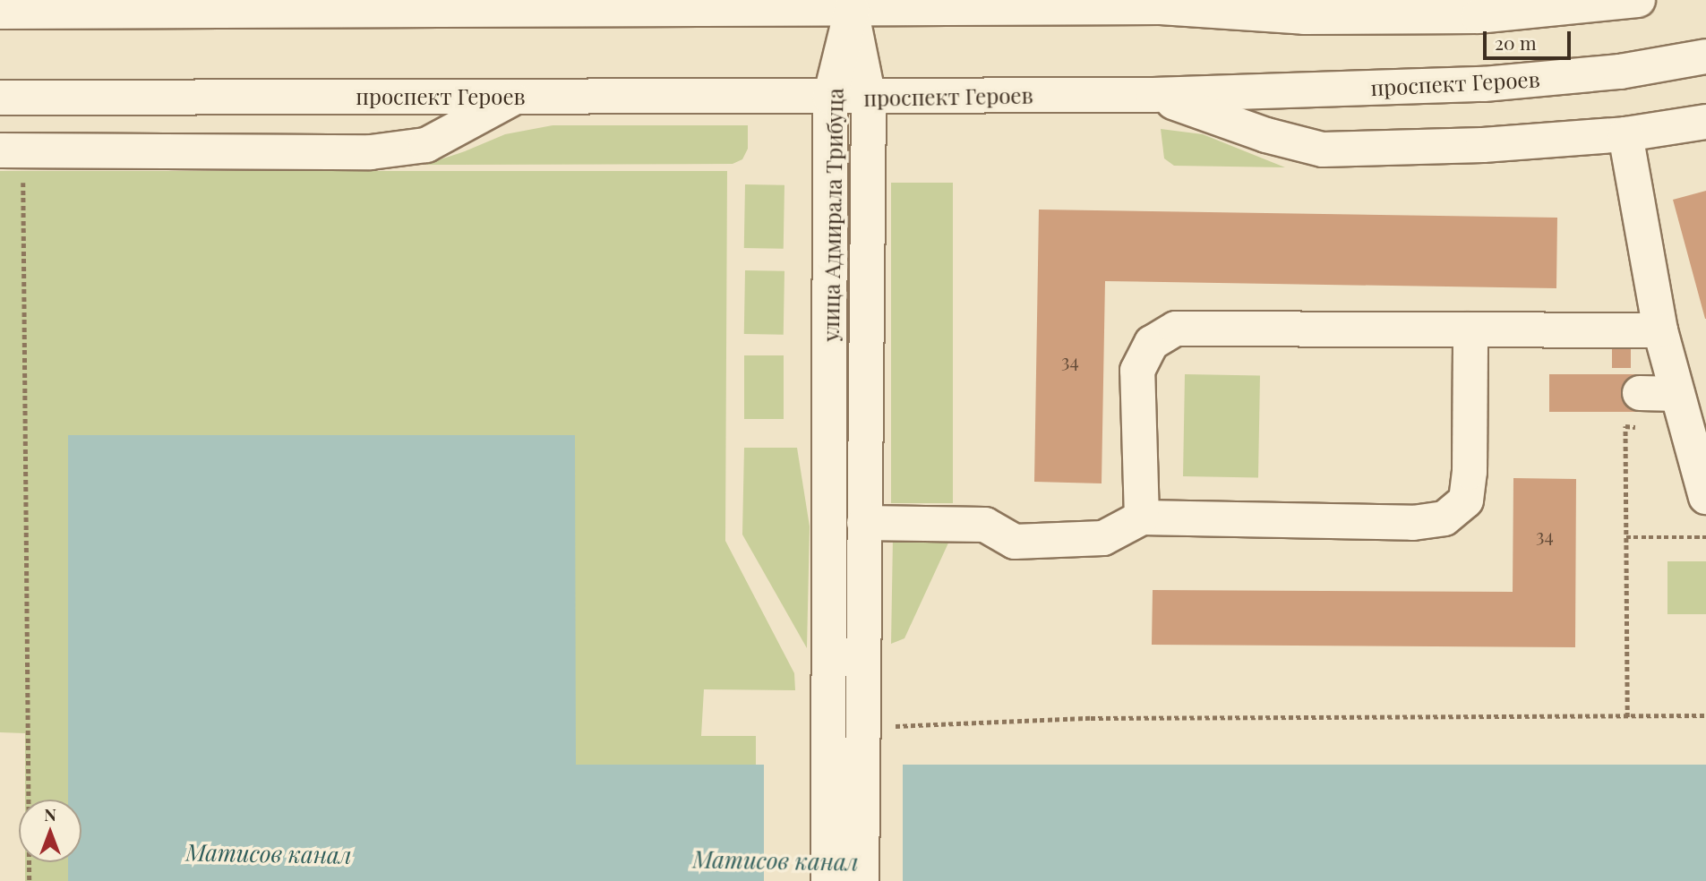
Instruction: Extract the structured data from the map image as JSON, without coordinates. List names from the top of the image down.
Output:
{
  "streets": {
    "street": ["проспект Героев", "улица Адмирала Трибуца"]
  },
  "crossings": [
    ["проспект Героев", "улица Адмирала Трибуца"]
  ],
  "water": ["Матисов канал"],
  "house_numbers": ["34", "34"],
  "scale_bar": "20 m",
  "north": "top"
}
